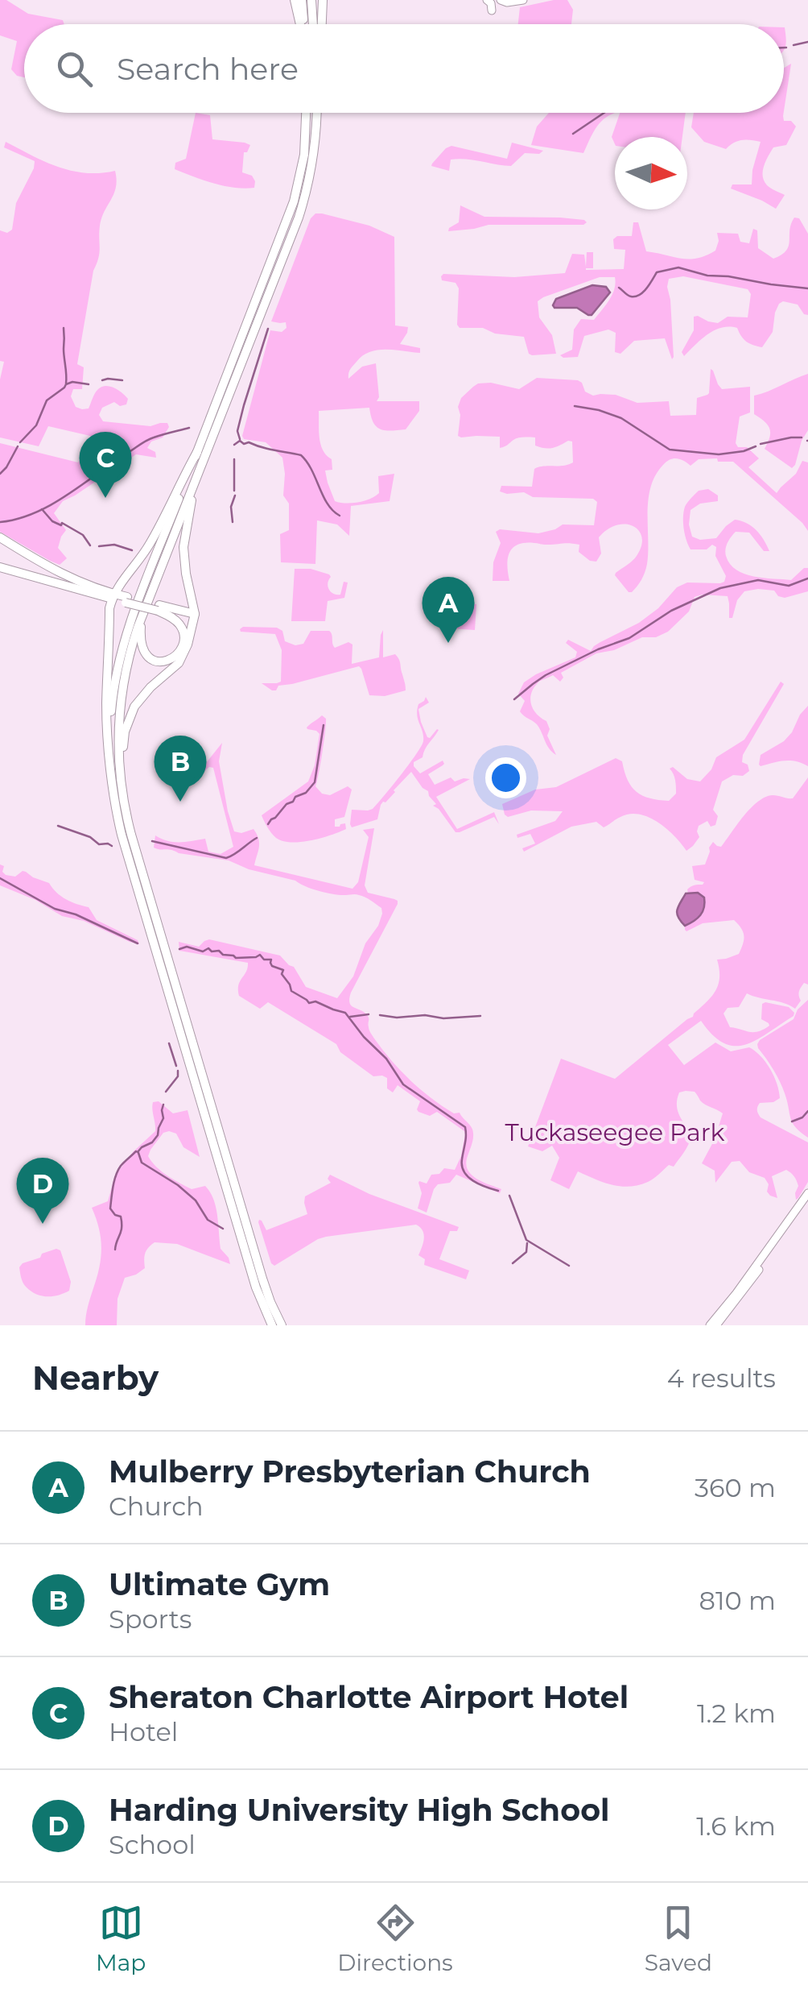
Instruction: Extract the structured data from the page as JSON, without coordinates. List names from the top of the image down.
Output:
{
  "parks": ["Tuckaseegee Park"],
  "north": "right",
  "page": {
    "search": "Search here",
    "pins": [
      "C",
      "A",
      "B",
      "D"
    ],
    "heading": ["Nearby", "4 results"],
    "list": [
      {
        "mark": "A",
        "name": "Mulberry Presbyterian Church",
        "note": "Church",
        "value": "360 m"
      },
      {
        "mark": "B",
        "name": "Ultimate Gym",
        "note": "Sports",
        "value": "810 m"
      },
      {
        "mark": "C",
        "name": "Sheraton Charlotte Airport Hotel",
        "note": "Hotel",
        "value": "1.2 km"
      },
      {
        "mark": "D",
        "name": "Harding University High School",
        "note": "School",
        "value": "1.6 km"
      }
    ],
    "nav": ["Map", "Directions", "Saved"]
  }
}
